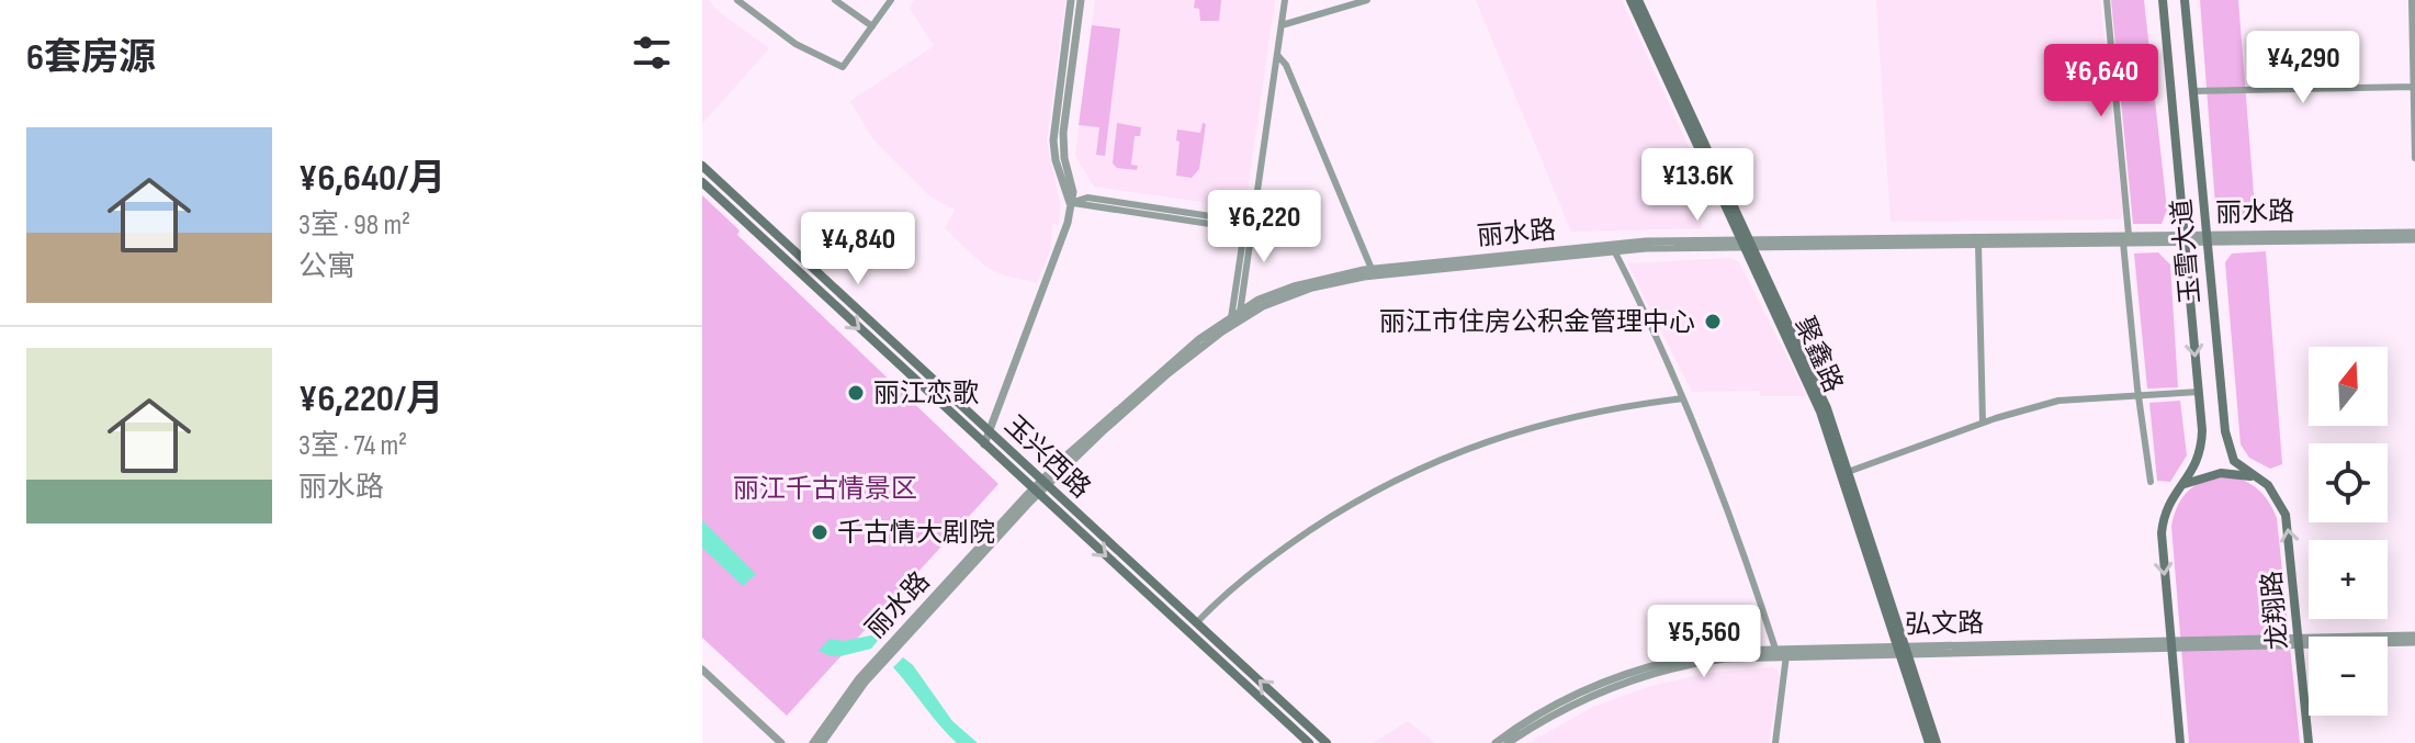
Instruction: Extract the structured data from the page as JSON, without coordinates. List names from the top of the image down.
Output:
{
  "streets": {
    "main road": [
      "玉雪大道",
      "聚鑫路",
      "玉兴西路",
      "龙翔路"
    ],
    "street": ["丽水路", "弘文路"]
  },
  "crossings": [
    ["丽水路", "玉雪大道"],
    ["丽水路", "聚鑫路"],
    ["丽水路", "玉兴西路"],
    ["玉雪大道", "龙翔路"],
    ["聚鑫路", "弘文路"],
    ["龙翔路", "弘文路"]
  ],
  "one_way": ["龙翔路"],
  "parks": ["丽江千古情景区"],
  "places": ["丽江市住房公积金管理中心", "丽江恋歌", "千古情大剧院"],
  "north": "top",
  "page": {
    "heading": "6套房源",
    "price": [
      "¥4,290",
      "¥6,640",
      "¥13.6K",
      "¥6,220",
      "¥4,840",
      "¥5,560"
    ],
    "list": [
      {
        "name": "¥6,640/月",
        "note": "3室 · 98 m² · 公寓"
      },
      {
        "name": "¥6,220/月",
        "note": "3室 · 74 m² · 丽水路"
      }
    ],
    "map_buttons": ["+", "−"]
  }
}
